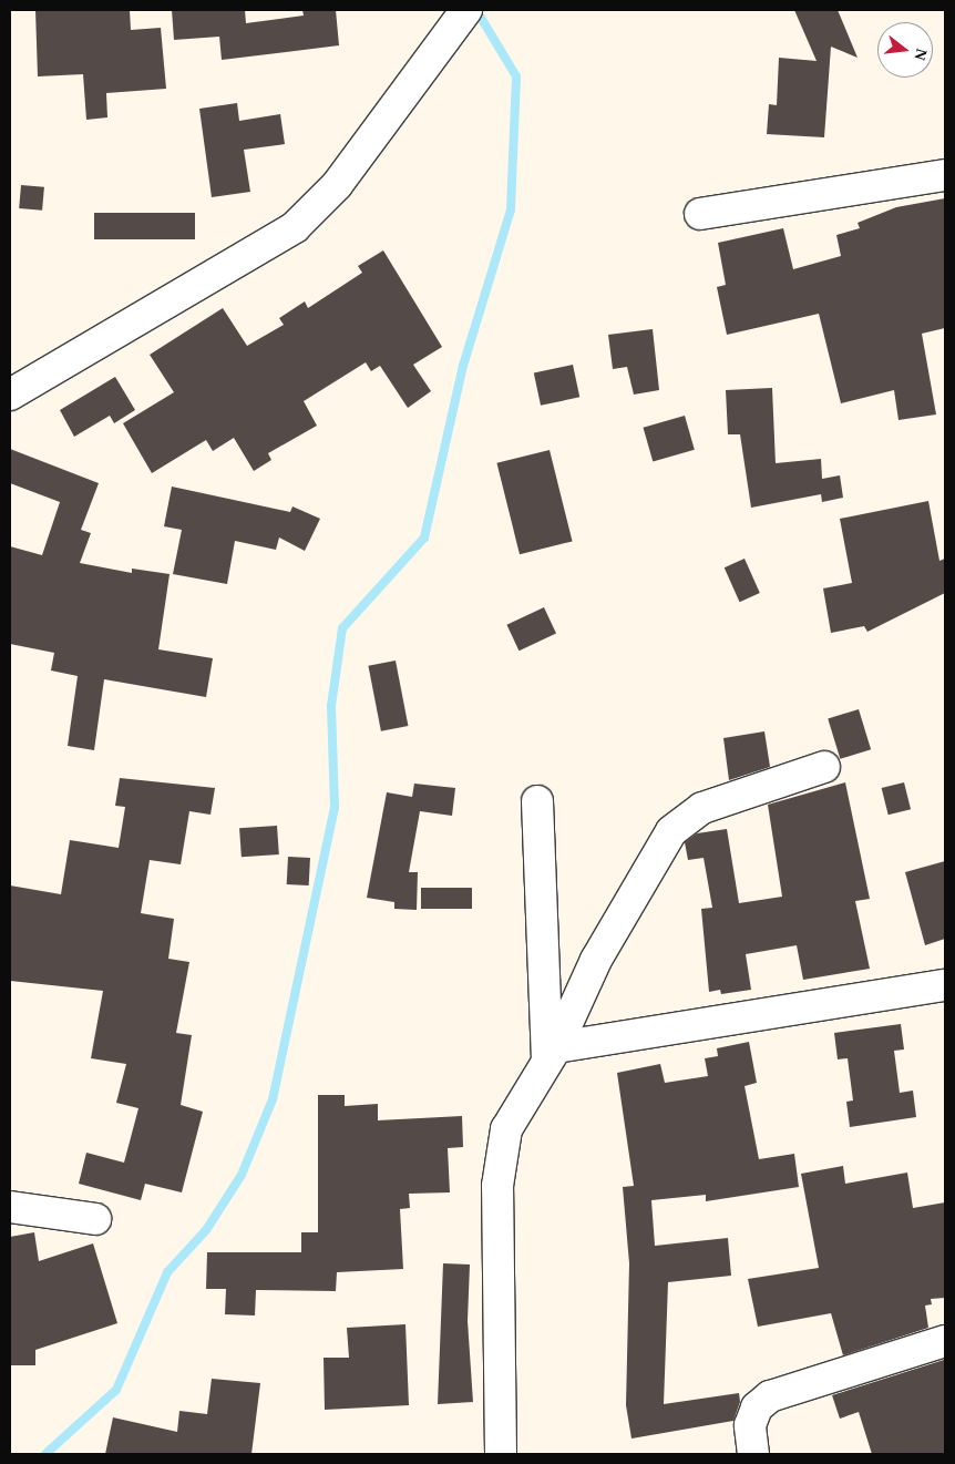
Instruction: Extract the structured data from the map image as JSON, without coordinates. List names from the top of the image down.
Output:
{
  "north": "right"
}
